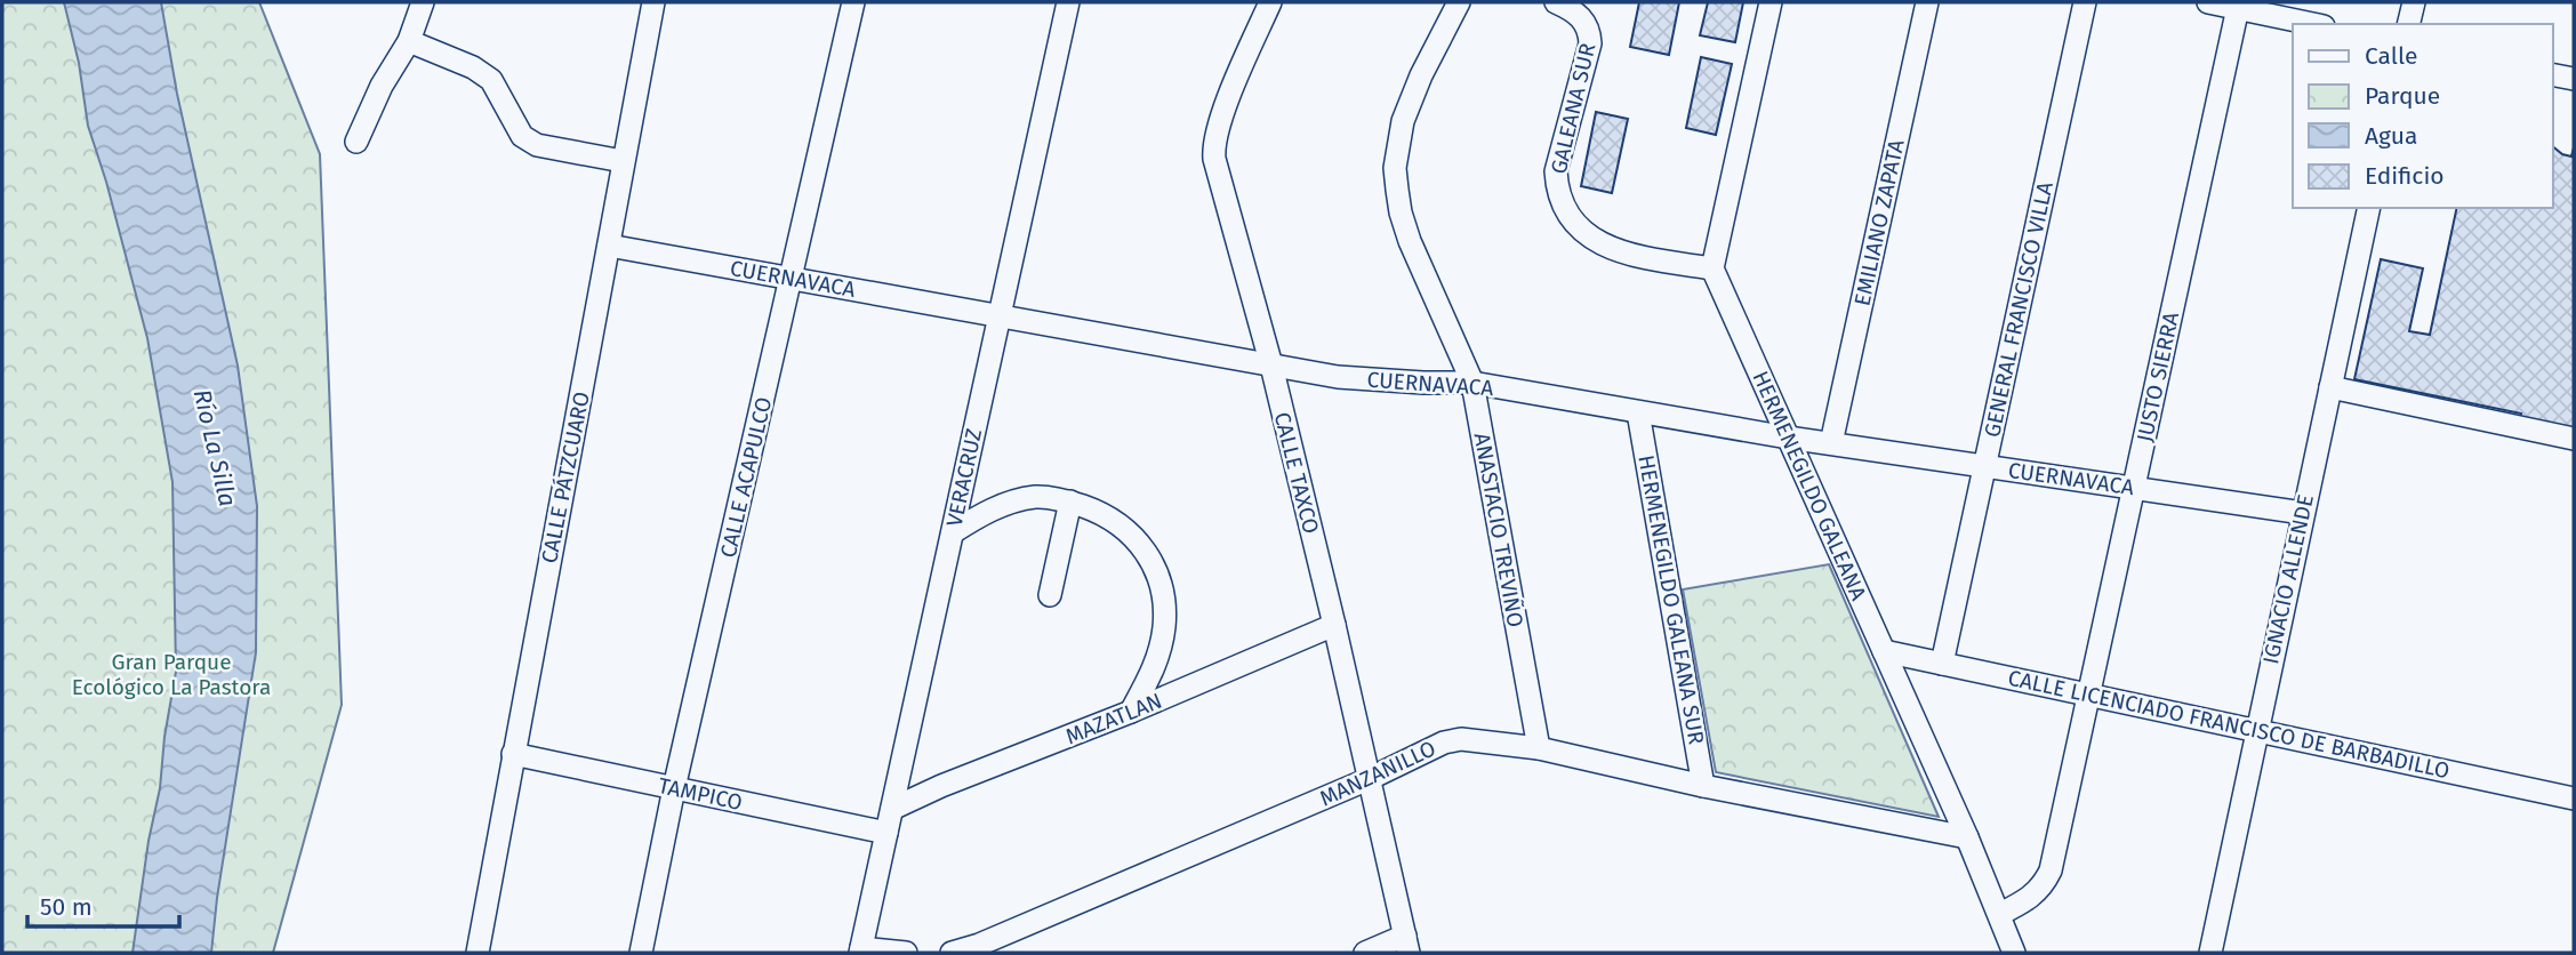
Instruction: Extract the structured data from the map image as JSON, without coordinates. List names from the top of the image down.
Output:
{
  "streets": {
    "street": [
      "GALEANA SUR",
      "EMILIANO ZAPATA",
      "CUERNAVACA",
      "GENERAL FRANCISCO VILLA",
      "JUSTO SIERRA",
      "CALLE TAXCO",
      "CALLE PÁTZCUARO",
      "CALLE ACAPULCO",
      "VERACRUZ",
      "HERMENEGILDO GALEANA",
      "ANASTACIO TREVIÑO",
      "IGNACIO ALLENDE",
      "HERMENEGILDO GALEANA SUR",
      "MAZATLAN",
      "CALLE LICENCIADO FRANCISCO DE BARBADILLO",
      "MANZANILLO",
      "TAMPICO"
    ]
  },
  "crossings": [
    ["GALEANA SUR", "HERMENEGILDO GALEANA"],
    ["EMILIANO ZAPATA", "CUERNAVACA"],
    ["CUERNAVACA", "GENERAL FRANCISCO VILLA"],
    ["CUERNAVACA", "JUSTO SIERRA"],
    ["CUERNAVACA", "CALLE TAXCO"],
    ["CUERNAVACA", "CALLE PÁTZCUARO"],
    ["CUERNAVACA", "CALLE ACAPULCO"],
    ["CUERNAVACA", "VERACRUZ"],
    ["CUERNAVACA", "HERMENEGILDO GALEANA"],
    ["CUERNAVACA", "ANASTACIO TREVIÑO"],
    ["CUERNAVACA", "IGNACIO ALLENDE"],
    ["CUERNAVACA", "HERMENEGILDO GALEANA SUR"],
    ["GENERAL FRANCISCO VILLA", "CALLE LICENCIADO FRANCISCO DE BARBADILLO"],
    ["JUSTO SIERRA", "HERMENEGILDO GALEANA"],
    ["JUSTO SIERRA", "CALLE LICENCIADO FRANCISCO DE BARBADILLO"],
    ["CALLE TAXCO", "MAZATLAN"],
    ["CALLE TAXCO", "MANZANILLO"],
    ["CALLE PÁTZCUARO", "TAMPICO"],
    ["CALLE ACAPULCO", "TAMPICO"],
    ["VERACRUZ", "MAZATLAN"],
    ["VERACRUZ", "TAMPICO"],
    ["HERMENEGILDO GALEANA", "CALLE LICENCIADO FRANCISCO DE BARBADILLO"],
    ["HERMENEGILDO GALEANA", "MANZANILLO"],
    ["ANASTACIO TREVIÑO", "MANZANILLO"],
    ["IGNACIO ALLENDE", "CALLE LICENCIADO FRANCISCO DE BARBADILLO"],
    ["HERMENEGILDO GALEANA SUR", "MANZANILLO"]
  ],
  "water": ["Río La Silla"],
  "parks": ["Gran Parque Ecológico La Pastora"],
  "legend": [
    "Calle",
    "Parque",
    "Agua",
    "Edificio"
  ],
  "scale_bar": "50 m"
}
